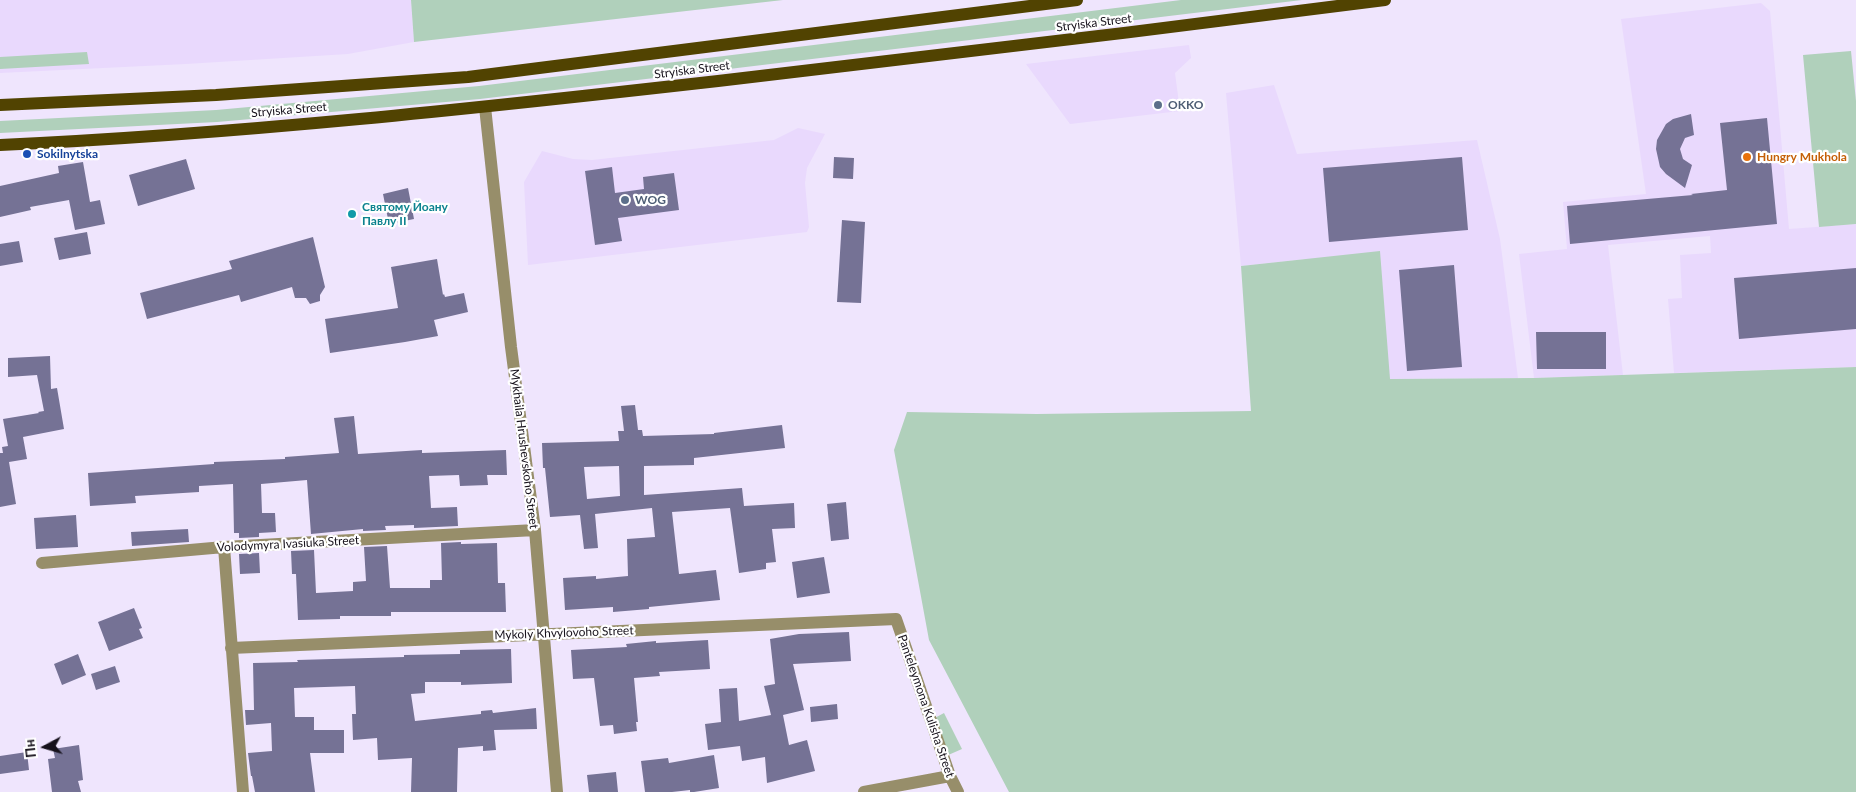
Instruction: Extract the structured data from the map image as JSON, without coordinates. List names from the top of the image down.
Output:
{
  "streets": {
    "main road": ["Stryiska Street"],
    "street": [
      "Mykhaila Hrushevskoho Street",
      "Volodymyra Ivasiuka Street",
      "Mykoly Khvylovoho Street",
      "Panteleymona Kulisha Street"
    ]
  },
  "crossings": [
    ["Stryiska Street", "Mykhaila Hrushevskoho Street"],
    ["Mykhaila Hrushevskoho Street", "Volodymyra Ivasiuka Street"],
    ["Mykhaila Hrushevskoho Street", "Mykoly Khvylovoho Street"],
    ["Mykoly Khvylovoho Street", "Panteleymona Kulisha Street"]
  ],
  "places": [
    "OKKO",
    "Sokilnytska",
    "Hungry Mukhola",
    "WOG",
    "Святому Йоану Павлу ІІ"
  ],
  "north": "left"
}
